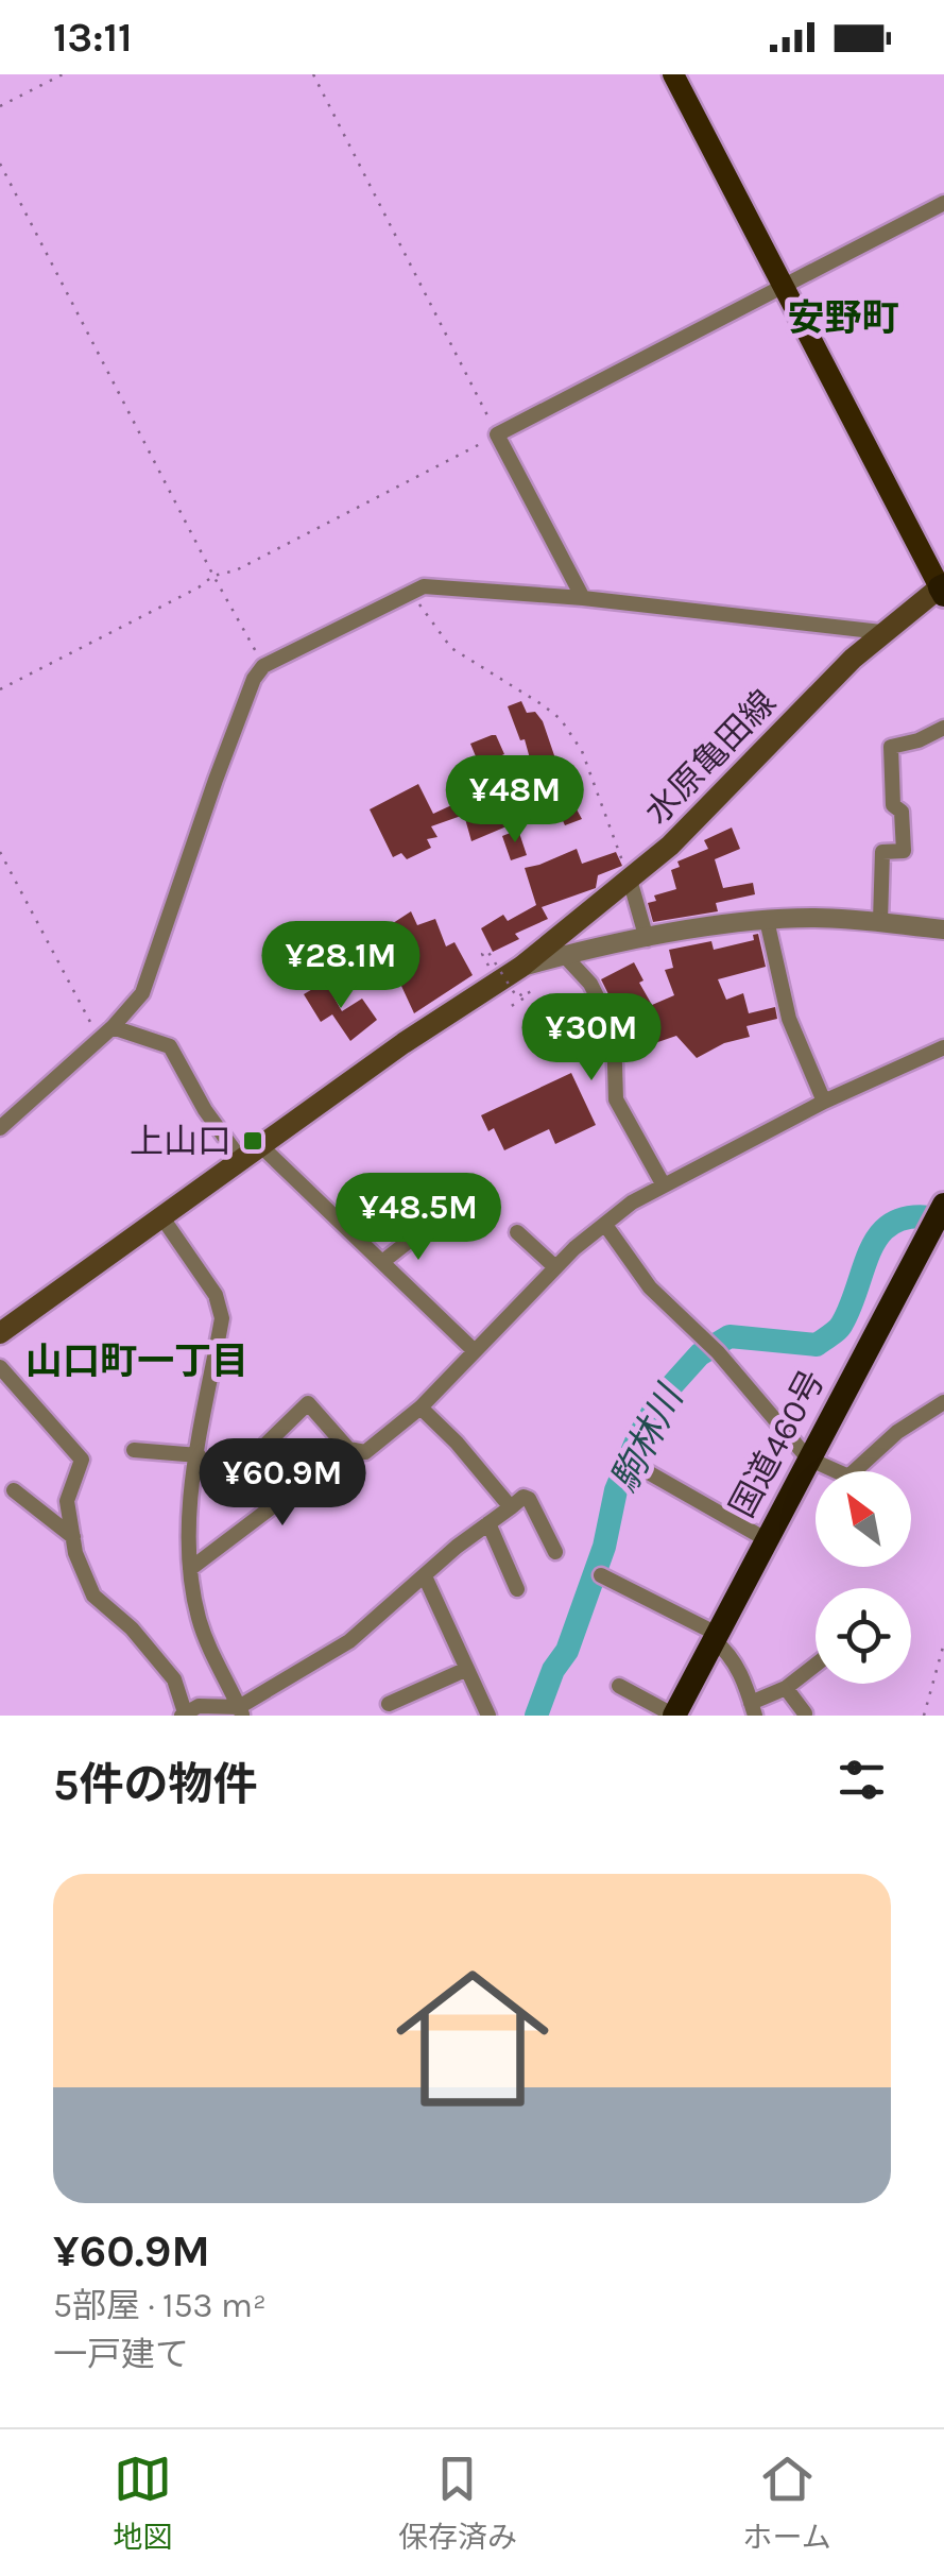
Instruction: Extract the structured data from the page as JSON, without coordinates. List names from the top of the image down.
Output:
{
  "streets": {
    "highway": ["国道460号"],
    "main road": ["水原亀田線"]
  },
  "districts": ["安野町", "山口町一丁目"],
  "water": ["駒林川"],
  "places": {
    "transit": ["上山口"]
  },
  "north": "top left",
  "page": {
    "status": "13:11",
    "price": [
      "¥48M",
      "¥28.1M",
      "¥30M",
      "¥48.5M",
      "¥60.9M"
    ],
    "heading": "5件の物件",
    "list": [
      {
        "name": "¥60.9M",
        "note": "5部屋 · 153 m² · 一戸建て"
      }
    ],
    "tabs": ["地図", "保存済み", "ホーム"]
  }
}
